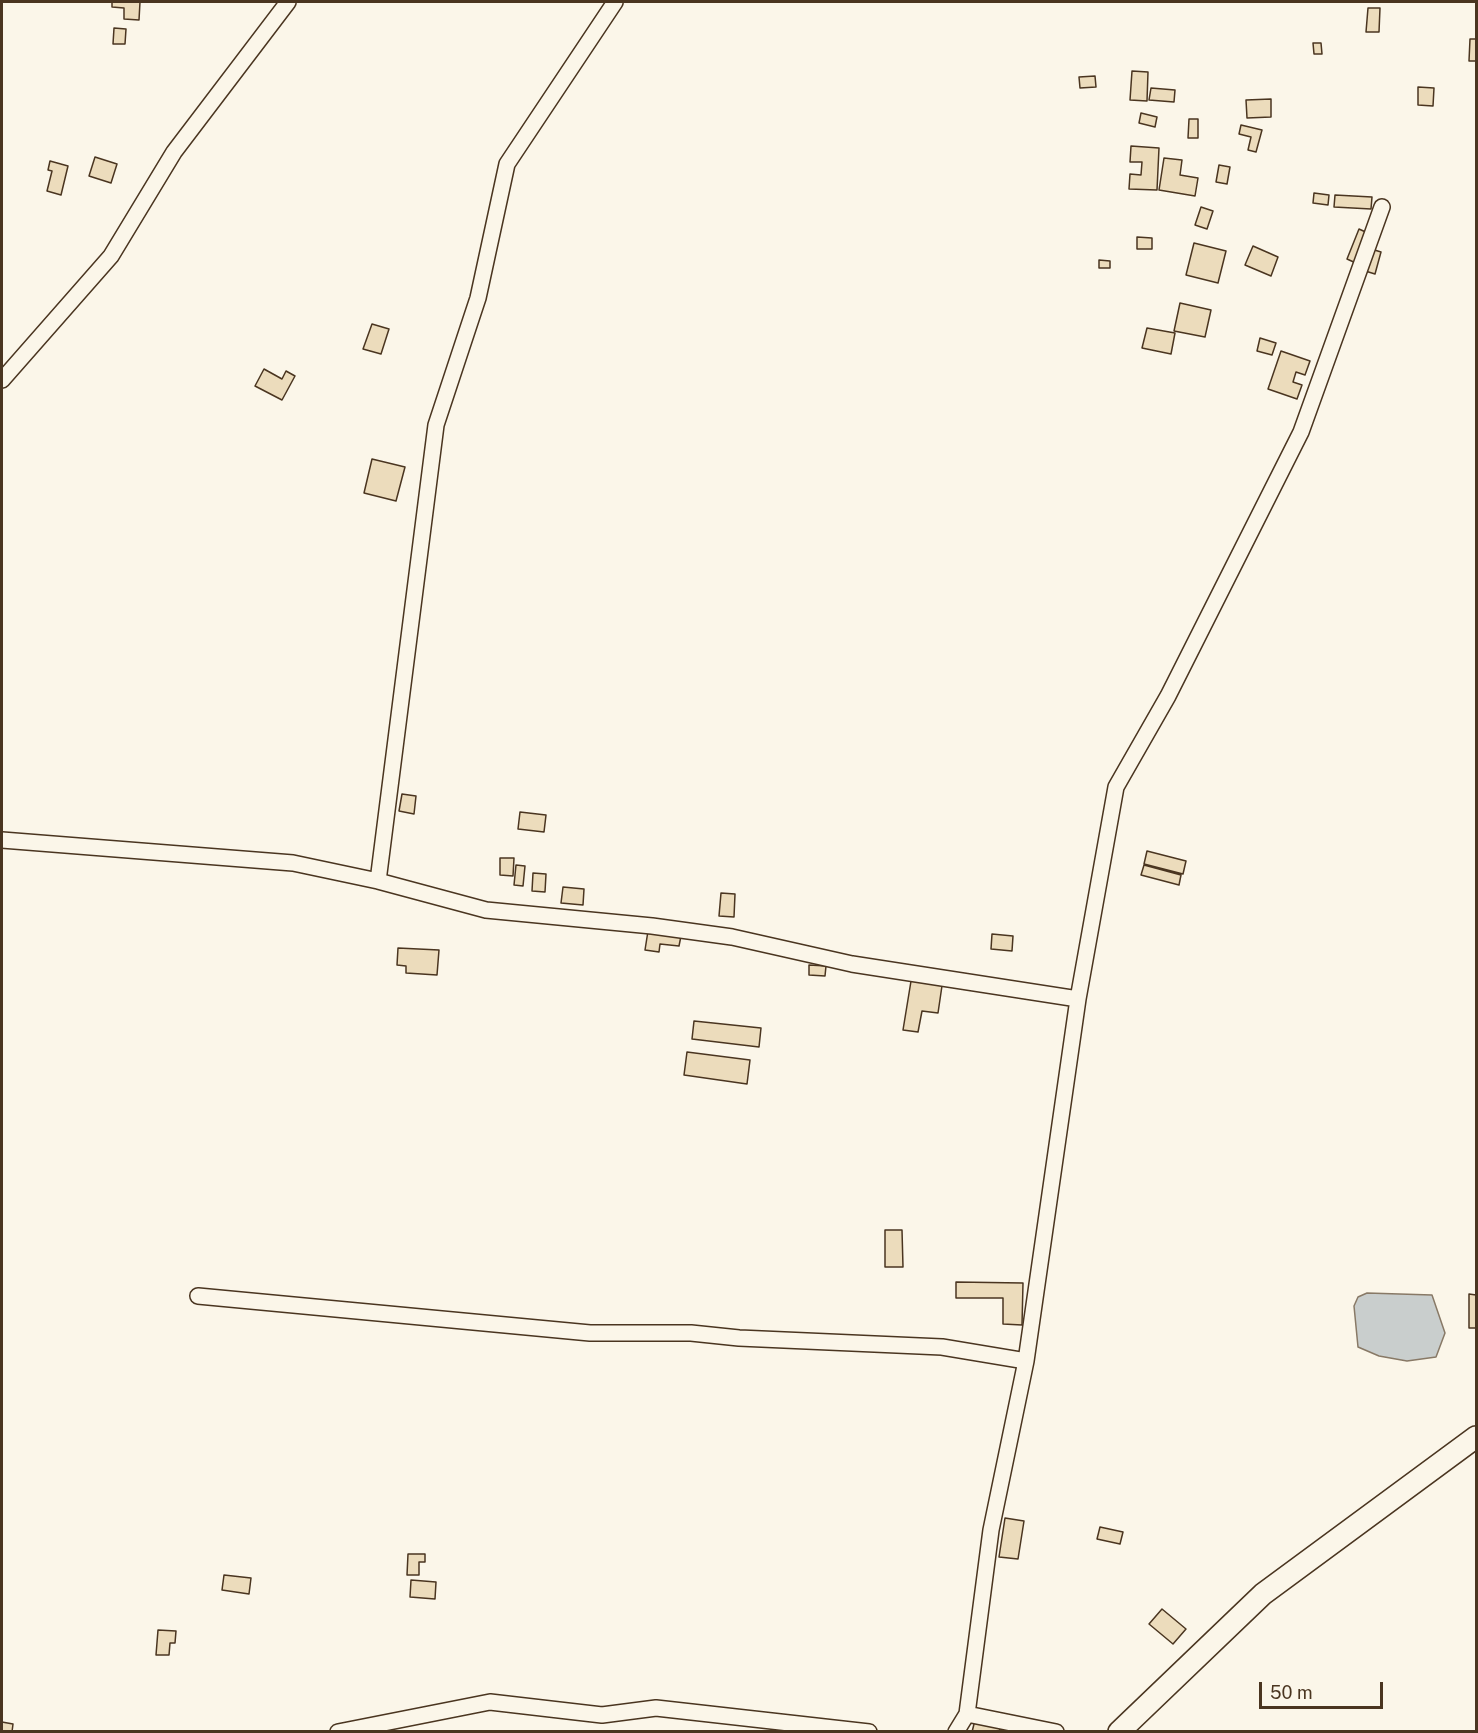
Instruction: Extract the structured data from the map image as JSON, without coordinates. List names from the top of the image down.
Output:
{
  "scale_bar": "50 m"
}
